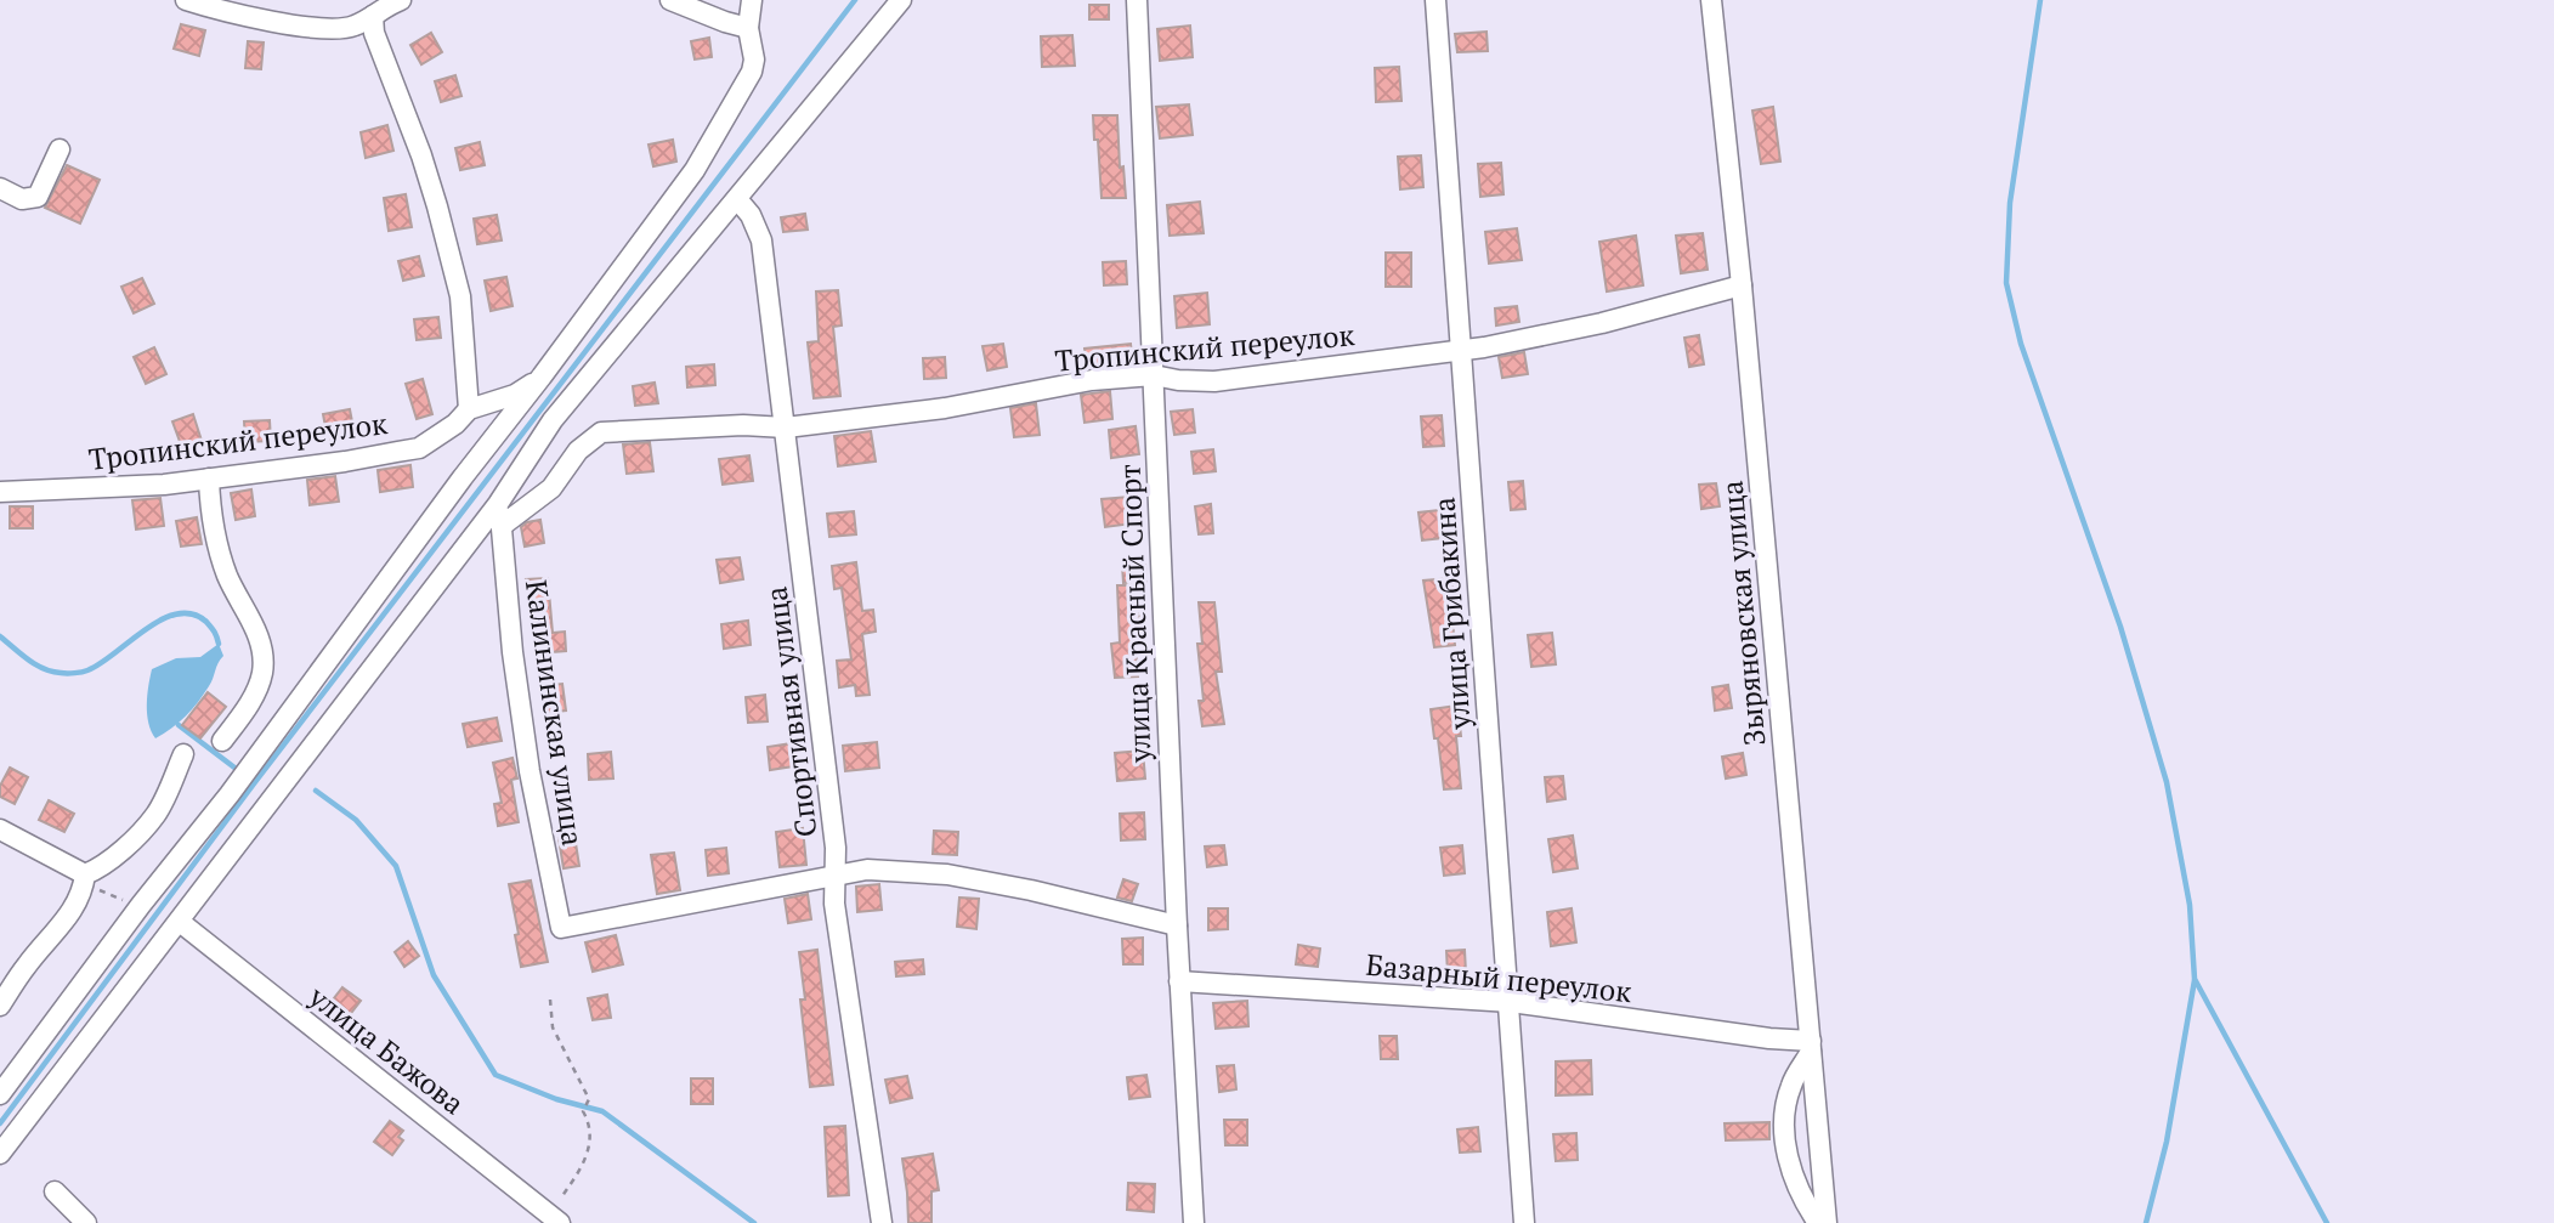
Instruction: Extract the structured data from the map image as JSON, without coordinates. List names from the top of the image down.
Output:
{
  "streets": {
    "street": [
      "Тропинский переулок",
      "улица Красный Спорт",
      "улица Грибакина",
      "Зыряновская улица",
      "Спортивная улица",
      "Калининская улица",
      "Базарный переулок",
      "улица Бажова"
    ]
  },
  "crossings": [
    ["Тропинский переулок", "улица Красный Спорт"],
    ["Тропинский переулок", "улица Грибакина"],
    ["Тропинский переулок", "Зыряновская улица"],
    ["Тропинский переулок", "Спортивная улица"],
    ["Тропинский переулок", "Калининская улица"],
    ["улица Красный Спорт", "Базарный переулок"],
    ["улица Грибакина", "Базарный переулок"],
    ["Зыряновская улица", "Базарный переулок"],
    ["Спортивная улица", "Калининская улица"]
  ]
}
